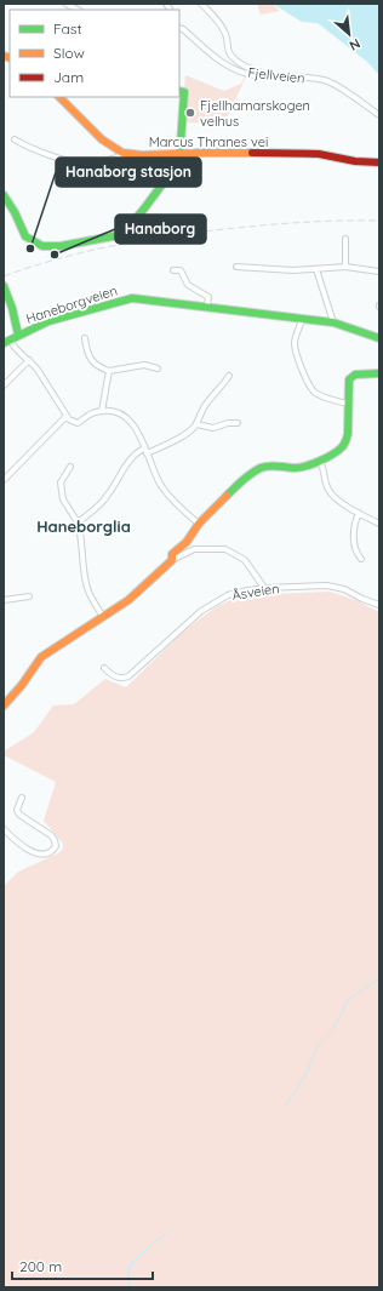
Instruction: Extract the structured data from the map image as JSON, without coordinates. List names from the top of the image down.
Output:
{
  "streets": {
    "street": [
      "Fjellveien",
      "Marcus Thranes vei",
      "Haneborgveien",
      "Åsveien"
    ]
  },
  "districts": ["Haneborglia"],
  "places": ["Fjellhamarskogen velhus", "Hanaborg stasjon", "Hanaborg"],
  "legend": ["Fast", "Slow", "Jam"],
  "scale_bar": "200 m",
  "north": "bottom right"
}
